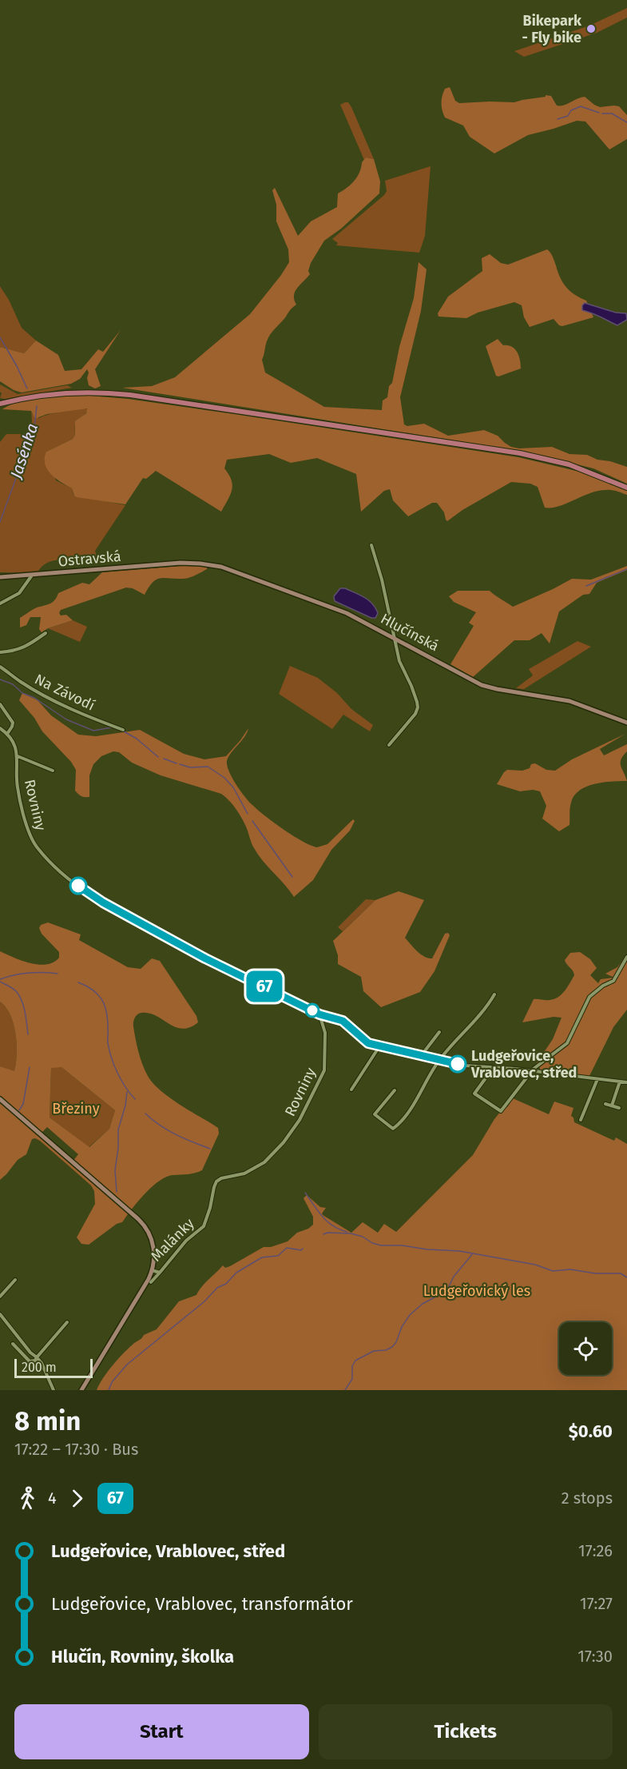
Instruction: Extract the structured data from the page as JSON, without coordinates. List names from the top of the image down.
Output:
{
  "streets": {
    "street": [
      "Ostravská",
      "Hlučínská",
      "Na Závodí",
      "Rovniny",
      "Malánky"
    ]
  },
  "crossings": [
    ["Ostravská", "Hlučínská"],
    ["Rovniny", "Malánky"]
  ],
  "water": ["Jasénka"],
  "parks": ["Březiny", "Ludgeřovický les"],
  "places": ["Bikepark - Fly bike", "Ludgeřovice, Vrablovec, střed"],
  "lines": ["bus line 67"],
  "scale_bar": "200 m",
  "page": {
    "on_map": "67",
    "scale": "200 m",
    "heading": ["8 min", "17:22 – 17:30 · Bus", "$0.60"],
    "legs": ["4", "67", "2 stops"],
    "list": [
      {
        "name": "Ludgeřovice, Vrablovec, střed",
        "value": "17:26"
      },
      {
        "name": "Ludgeřovice, Vrablovec, transformátor",
        "value": "17:27"
      },
      {
        "name": "Hlučín, Rovniny, školka",
        "value": "17:30"
      }
    ],
    "buttons": ["Start", "Tickets"]
  }
}
